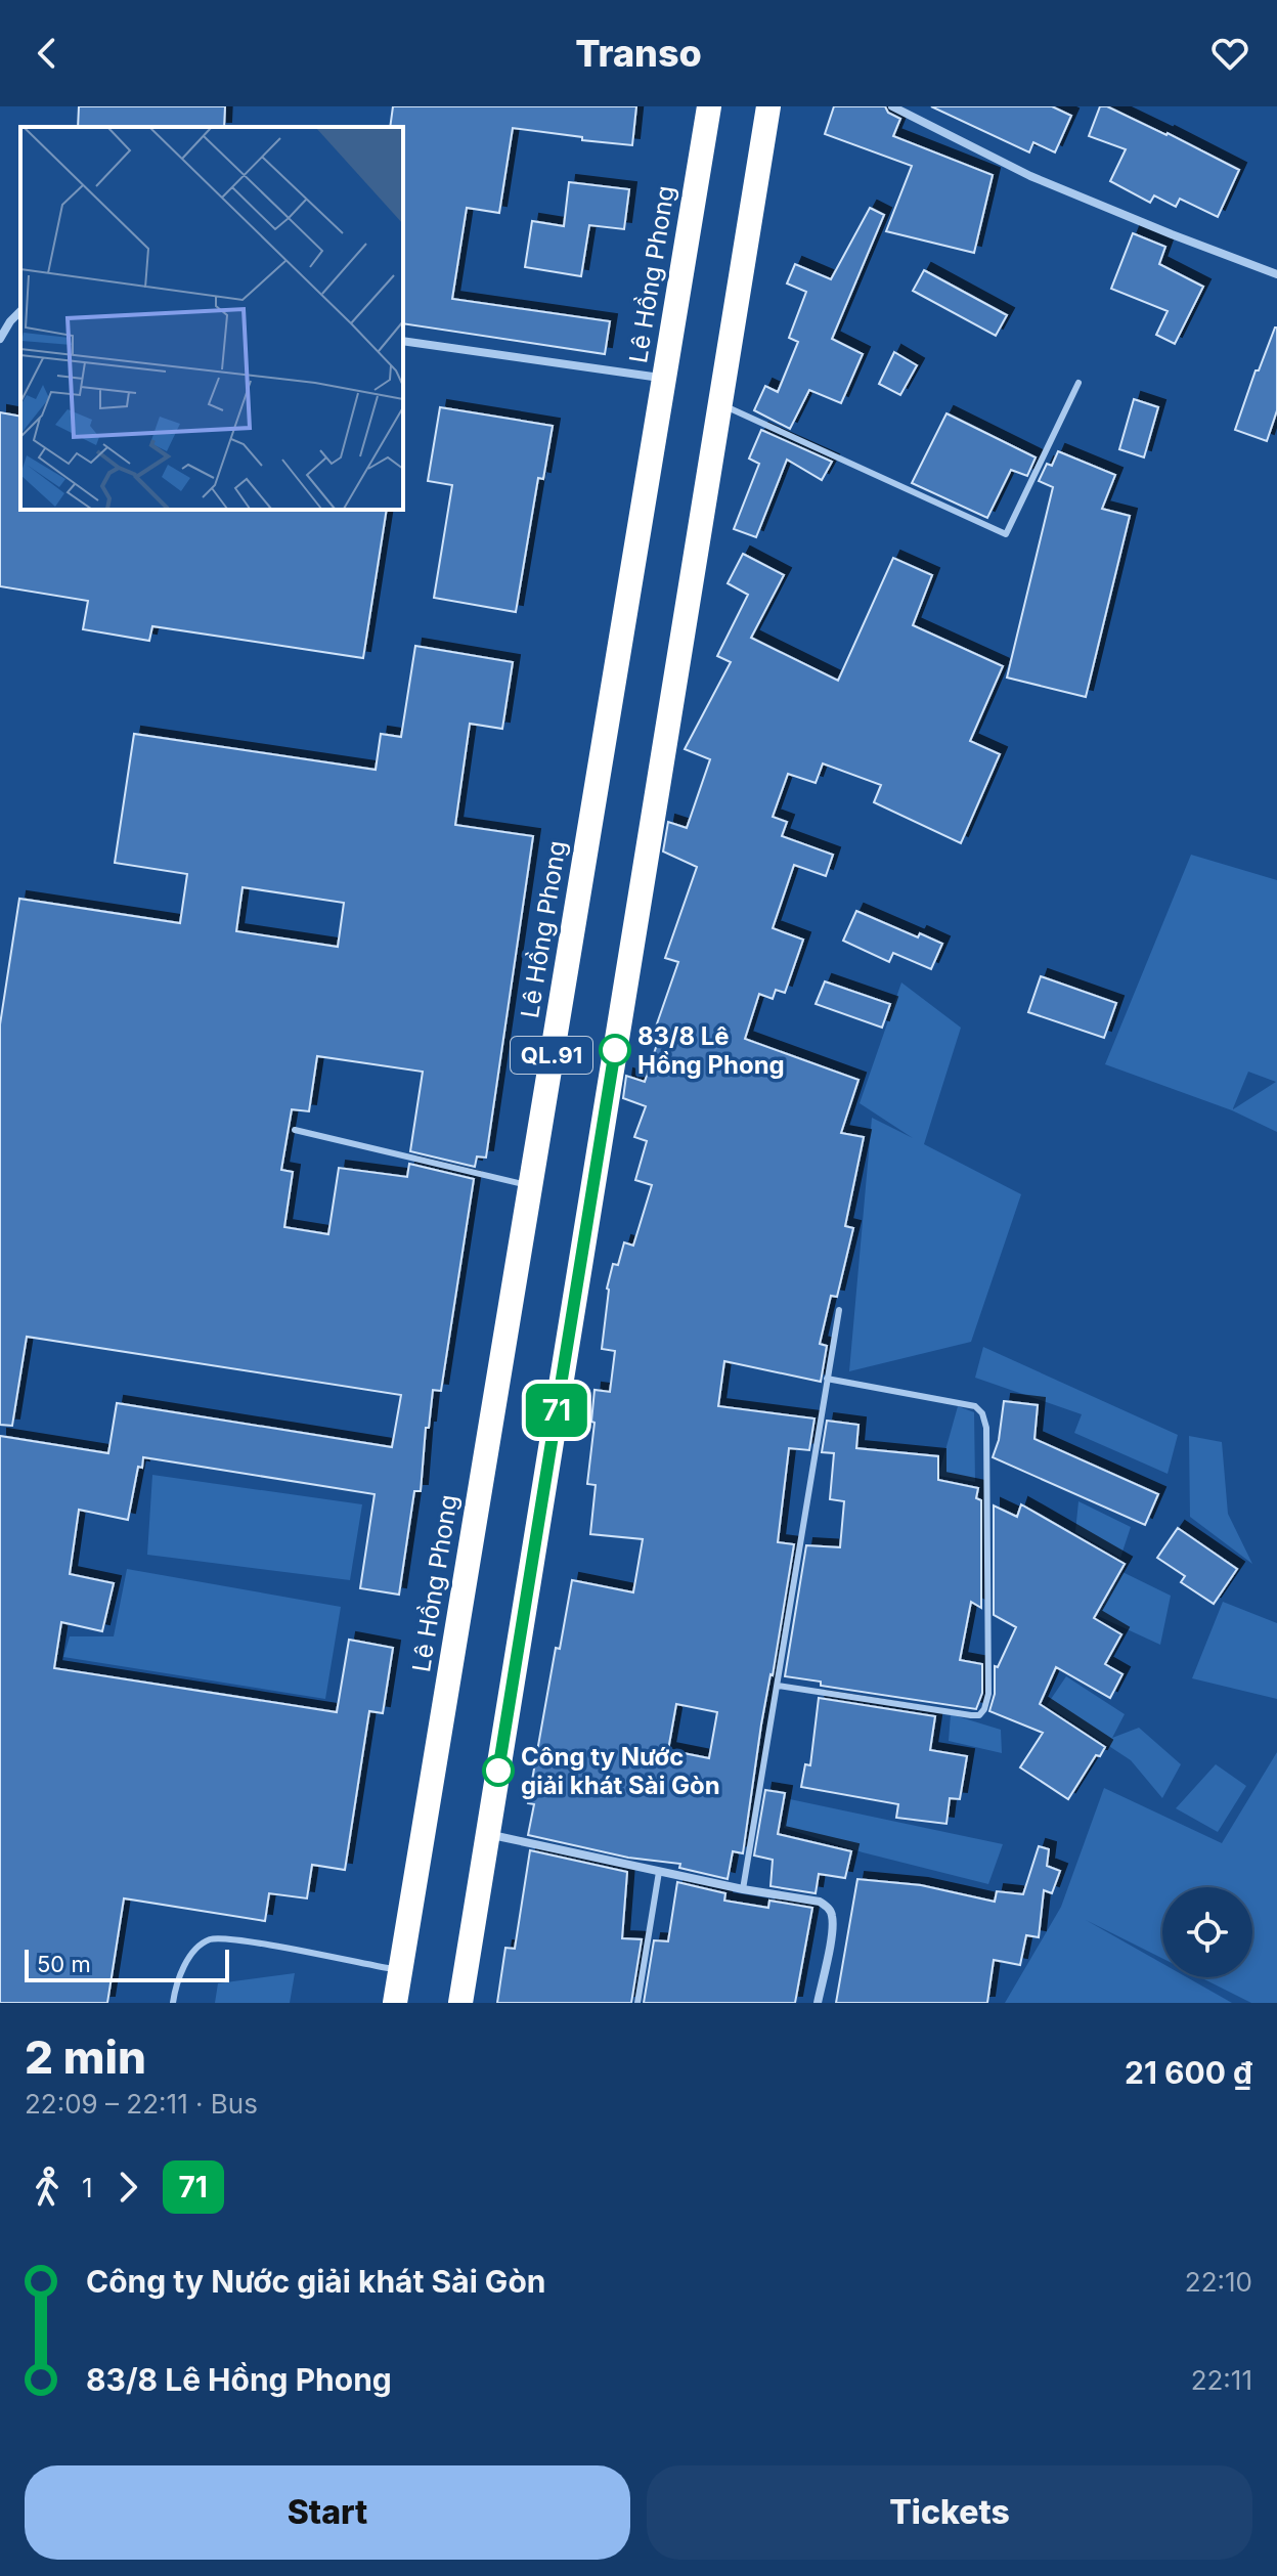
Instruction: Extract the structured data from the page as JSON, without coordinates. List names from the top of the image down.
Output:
{
  "streets": {
    "highway": ["Lê Hồng Phong", "QL.91"]
  },
  "places": ["83/8 Lê Hồng Phong", "Công ty Nước giải khát Sài Gòn"],
  "lines": ["bus line 71"],
  "scale_bar": "50 m",
  "page": {
    "header": "Transo",
    "on_map": "71",
    "scale": "50 m",
    "heading": ["2 min", "22:09 – 22:11 · Bus", "21 600 ₫"],
    "legs": ["1", "71"],
    "list": [
      {
        "name": "Công ty Nước giải khát Sài Gòn",
        "value": "22:10"
      },
      {
        "name": "83/8 Lê Hồng Phong",
        "value": "22:11"
      }
    ],
    "buttons": ["Start", "Tickets"]
  }
}
